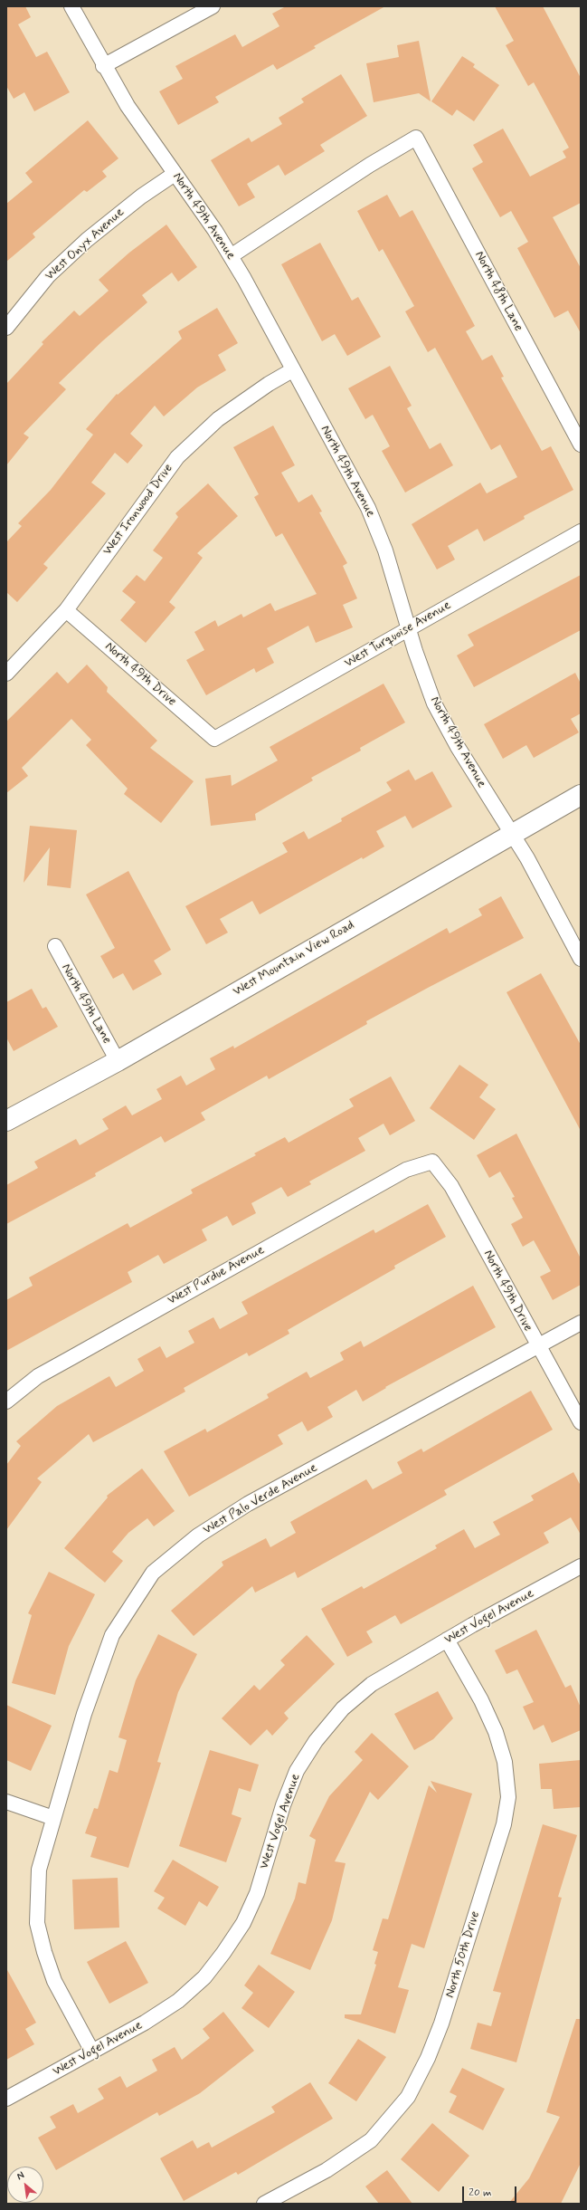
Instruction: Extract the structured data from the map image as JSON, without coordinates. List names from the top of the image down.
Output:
{
  "streets": {
    "street": [
      "North 49th Avenue",
      "West Onyx Avenue",
      "North 48th Lane",
      "West Ironwood Drive",
      "West Turquoise Avenue",
      "North 49th Drive",
      "West Mountain View Road",
      "North 49th Lane",
      "West Purdue Avenue",
      "West Palo Verde Avenue",
      "West Vogel Avenue",
      "North 50th Drive"
    ]
  },
  "crossings": [
    ["North 49th Avenue", "West Onyx Avenue"],
    ["North 49th Avenue", "North 48th Lane"],
    ["North 49th Avenue", "West Ironwood Drive"],
    ["North 49th Avenue", "West Turquoise Avenue"],
    ["North 49th Avenue", "West Mountain View Road"],
    ["West Ironwood Drive", "North 49th Drive"],
    ["West Turquoise Avenue", "North 49th Drive"],
    ["North 49th Drive", "West Purdue Avenue"],
    ["North 49th Drive", "West Palo Verde Avenue"],
    ["West Mountain View Road", "North 49th Lane"],
    ["West Vogel Avenue", "North 50th Drive"]
  ],
  "scale_bar": "20 m",
  "north": "top left"
}
